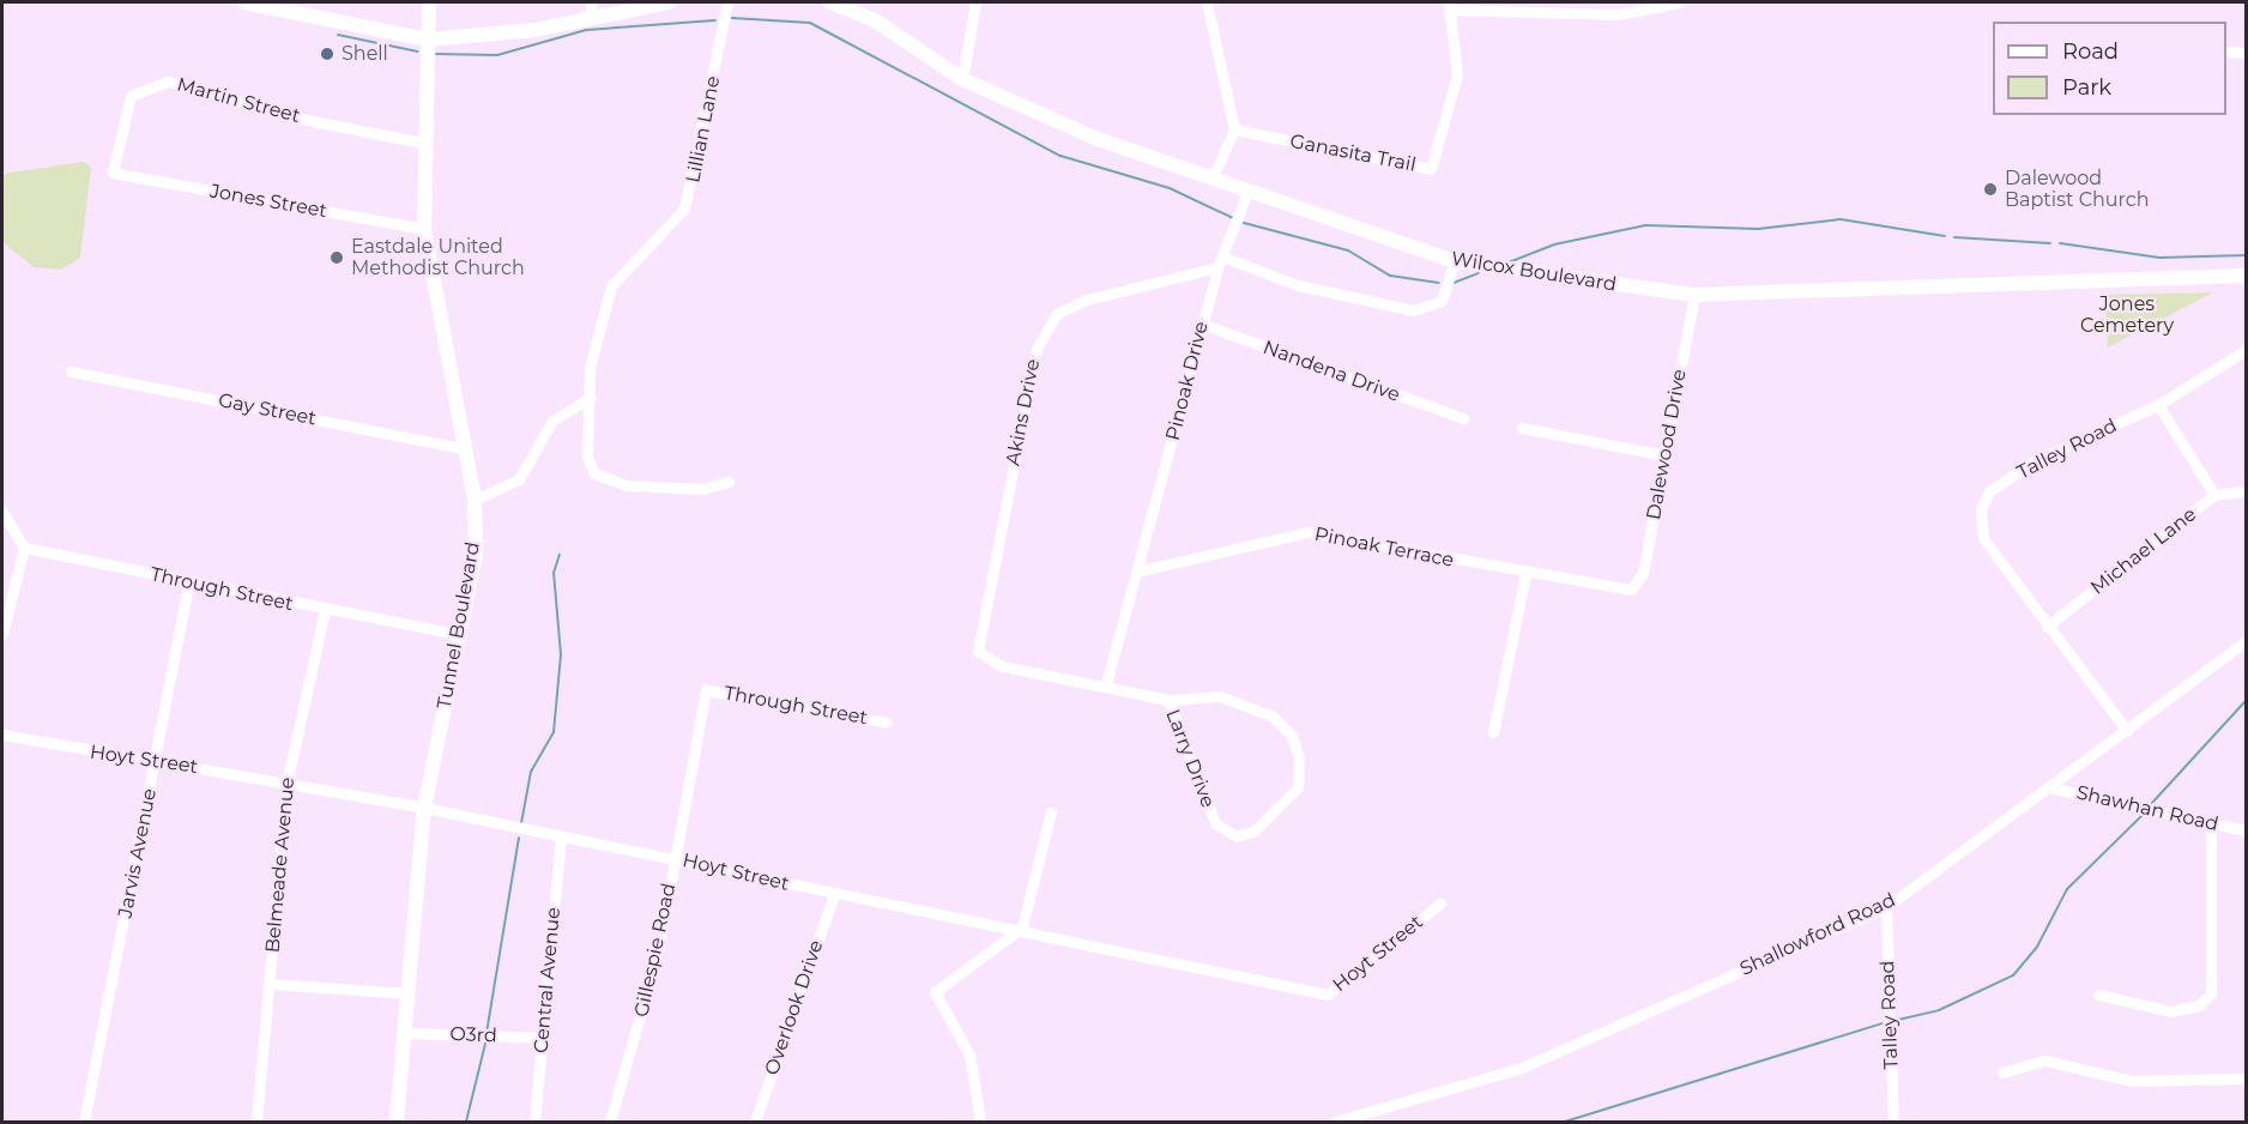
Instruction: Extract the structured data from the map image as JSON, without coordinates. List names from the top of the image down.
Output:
{
  "streets": {
    "main road": ["Wilcox Boulevard", "Tunnel Boulevard"],
    "street": [
      "Martin Street",
      "Lillian Lane",
      "Ganasita Trail",
      "Jones Street",
      "Nandena Drive",
      "Pinoak Drive",
      "Gay Street",
      "Akins Drive",
      "Dalewood Drive",
      "Talley Road",
      "Pinoak Terrace",
      "Michael Lane",
      "Through Street",
      "Larry Drive",
      "Hoyt Street",
      "Shawhan Road",
      "Jarvis Avenue",
      "Belmeade Avenue",
      "Shallowford Road",
      "Gillespie Road",
      "Central Avenue",
      "Overlook Drive",
      "O3rd"
    ]
  },
  "crossings": [
    ["Martin Street", "Jones Street"],
    ["Martin Street", "Tunnel Boulevard"],
    ["Jones Street", "Tunnel Boulevard"],
    ["Wilcox Boulevard", "Pinoak Drive"],
    ["Wilcox Boulevard", "Dalewood Drive"],
    ["Nandena Drive", "Pinoak Drive"],
    ["Pinoak Drive", "Akins Drive"],
    ["Pinoak Drive", "Pinoak Terrace"],
    ["Pinoak Drive", "Larry Drive"],
    ["Gay Street", "Tunnel Boulevard"],
    ["Akins Drive", "Larry Drive"],
    ["Dalewood Drive", "Pinoak Terrace"],
    ["Talley Road", "Michael Lane"],
    ["Talley Road", "Shallowford Road"],
    ["Through Street", "Tunnel Boulevard"],
    ["Through Street", "Jarvis Avenue"],
    ["Through Street", "Belmeade Avenue"],
    ["Through Street", "Gillespie Road"],
    ["Tunnel Boulevard", "Hoyt Street"],
    ["Tunnel Boulevard", "O3rd"],
    ["Hoyt Street", "Jarvis Avenue"],
    ["Hoyt Street", "Belmeade Avenue"],
    ["Hoyt Street", "Gillespie Road"],
    ["Hoyt Street", "Central Avenue"],
    ["Hoyt Street", "Overlook Drive"],
    ["Shawhan Road", "Shallowford Road"],
    ["Central Avenue", "O3rd"]
  ],
  "parks": ["Jones Cemetery"],
  "places": ["Shell", "Dalewood Baptist Church", "Eastdale United Methodist Church"],
  "legend": ["Road", "Park"]
}
